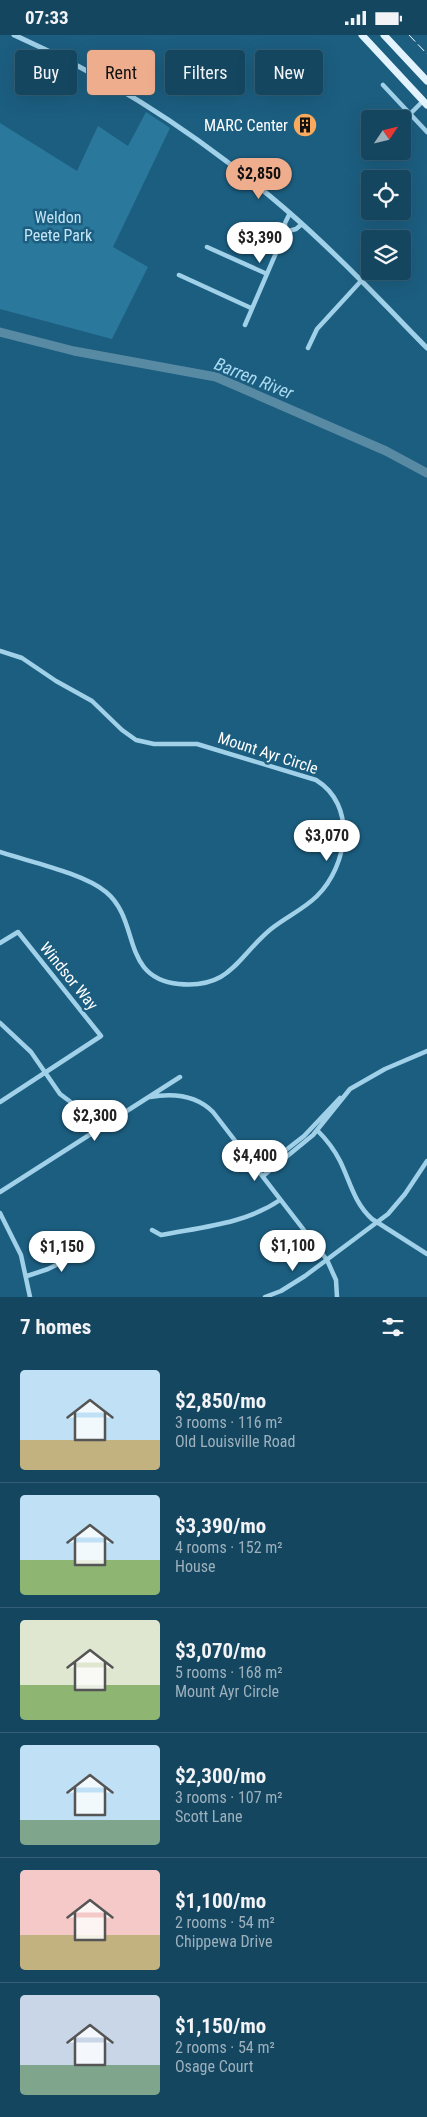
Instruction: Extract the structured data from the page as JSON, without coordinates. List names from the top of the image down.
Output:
{
  "streets": {
    "street": ["Mount Ayr Circle", "Windsor Way"]
  },
  "water": ["Barren River"],
  "parks": ["Weldon Peete Park"],
  "places": {
    "building": ["MARC Center"]
  },
  "north": "top right",
  "page": {
    "status": "07:33",
    "chip": [
      "Buy",
      "Rent",
      "Filters",
      "New"
    ],
    "price": [
      "$2,850",
      "$3,390",
      "$3,070",
      "$2,300",
      "$4,400",
      "$1,100",
      "$1,150"
    ],
    "heading": "7 homes",
    "list": [
      {
        "name": "$2,850/mo",
        "note": "3 rooms · 116 m² · Old Louisville Road"
      },
      {
        "name": "$3,390/mo",
        "note": "4 rooms · 152 m² · House"
      },
      {
        "name": "$3,070/mo",
        "note": "5 rooms · 168 m² · Mount Ayr Circle"
      },
      {
        "name": "$2,300/mo",
        "note": "3 rooms · 107 m² · Scott Lane"
      },
      {
        "name": "$1,100/mo",
        "note": "2 rooms · 54 m² · Chippewa Drive"
      },
      {
        "name": "$1,150/mo",
        "note": "2 rooms · 54 m² · Osage Court"
      }
    ]
  }
}
